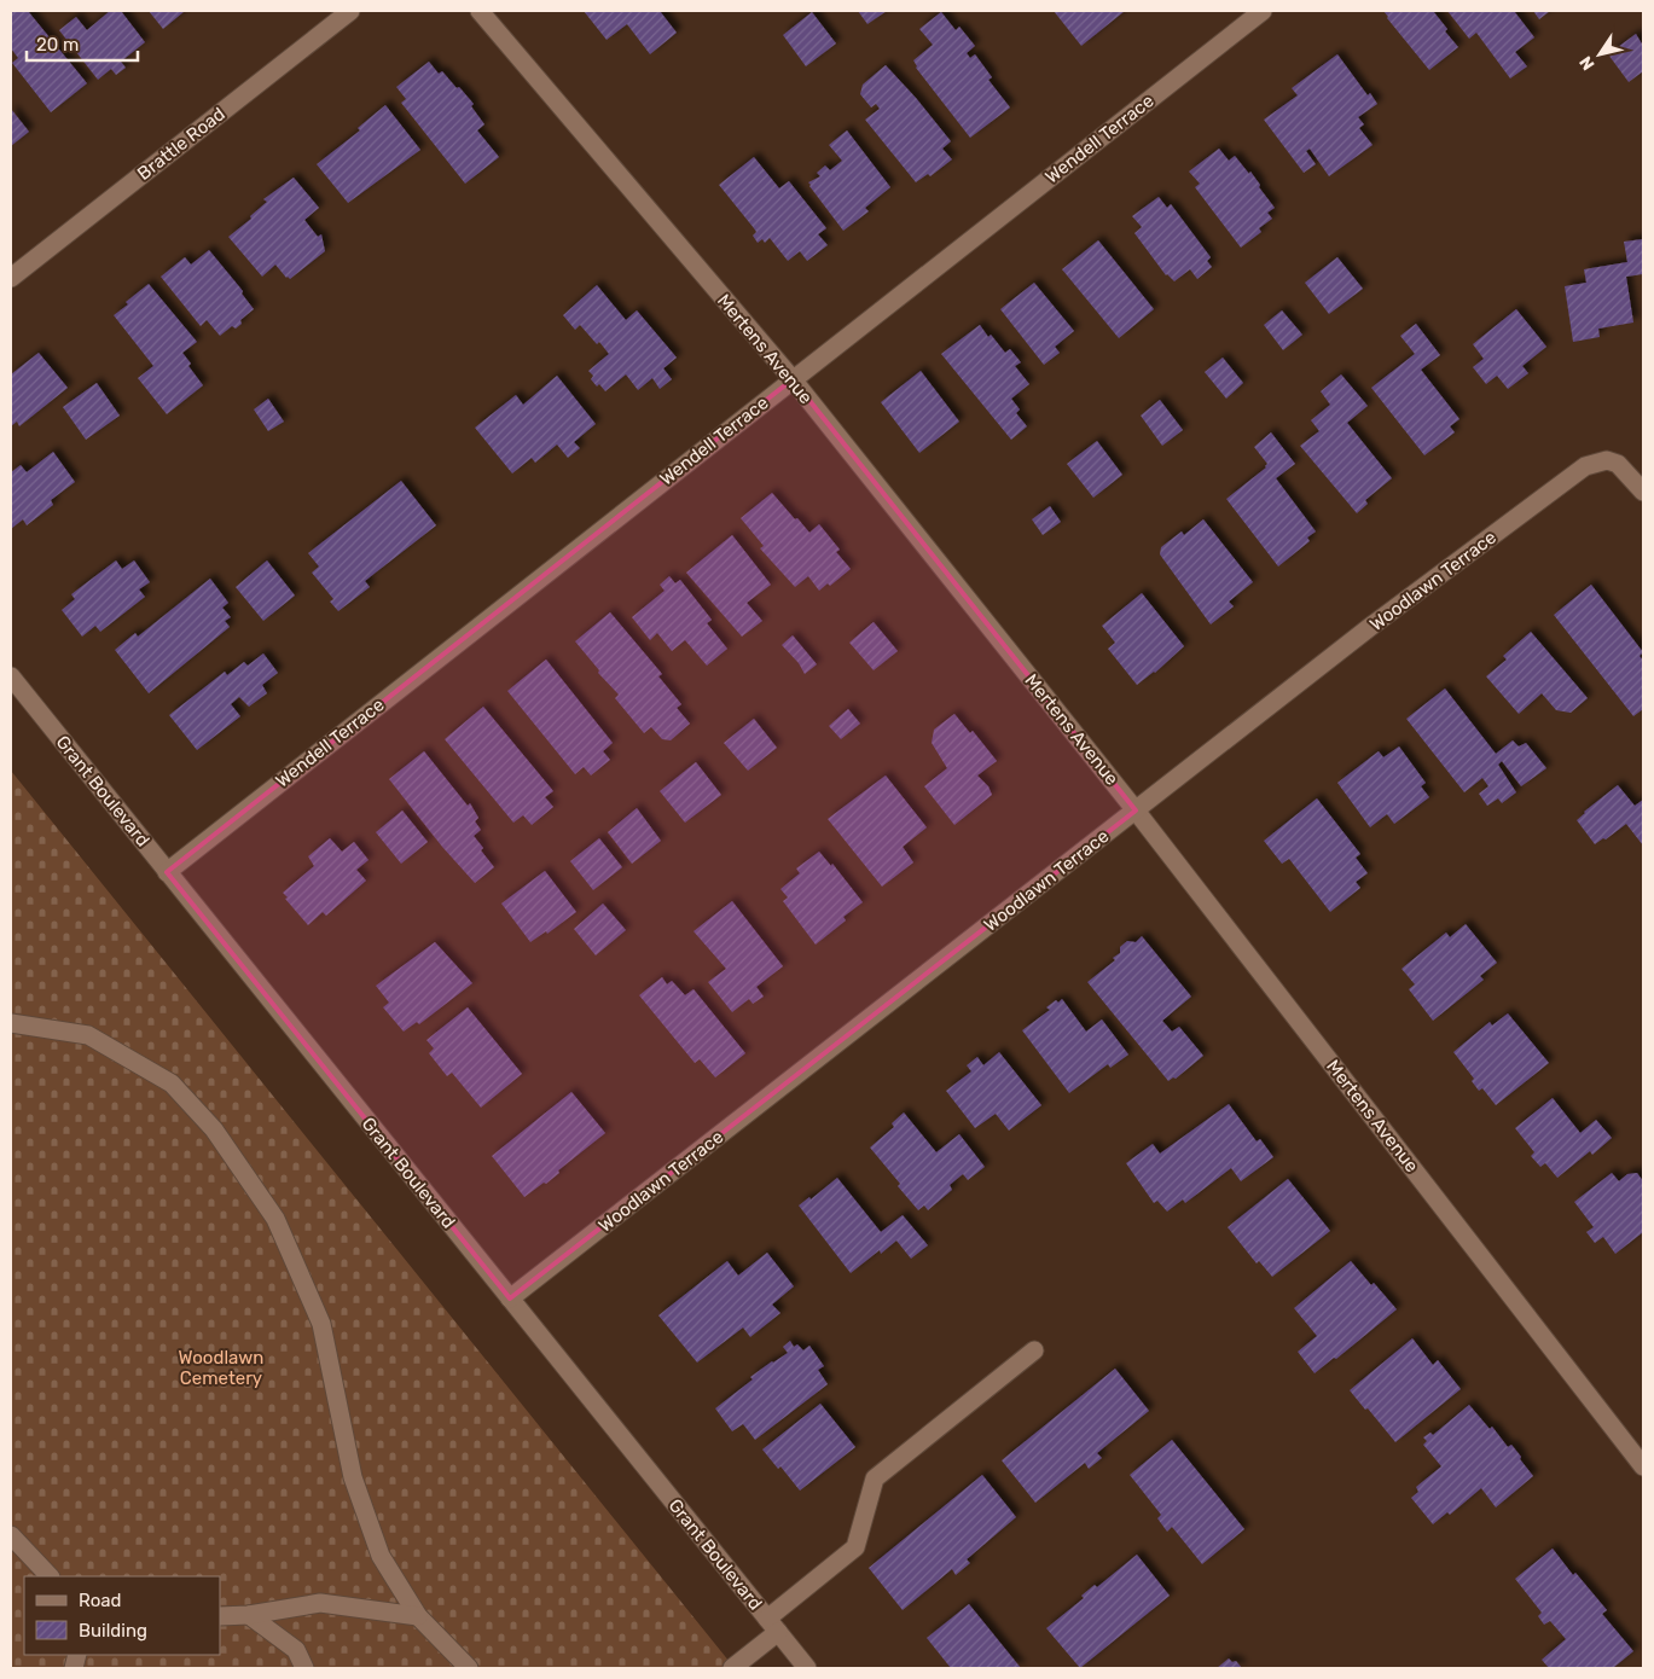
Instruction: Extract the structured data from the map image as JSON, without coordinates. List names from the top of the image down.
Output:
{
  "streets": {
    "street": [
      "Wendell Terrace",
      "Brattle Road",
      "Mertens Avenue",
      "Woodlawn Terrace",
      "Grant Boulevard"
    ]
  },
  "crossings": [
    ["Wendell Terrace", "Mertens Avenue"],
    ["Wendell Terrace", "Grant Boulevard"],
    ["Mertens Avenue", "Woodlawn Terrace"],
    ["Woodlawn Terrace", "Grant Boulevard"]
  ],
  "parks": ["Woodlawn Cemetery"],
  "legend": ["Road", "Building"],
  "scale_bar": "20 m",
  "north": "bottom left"
}
